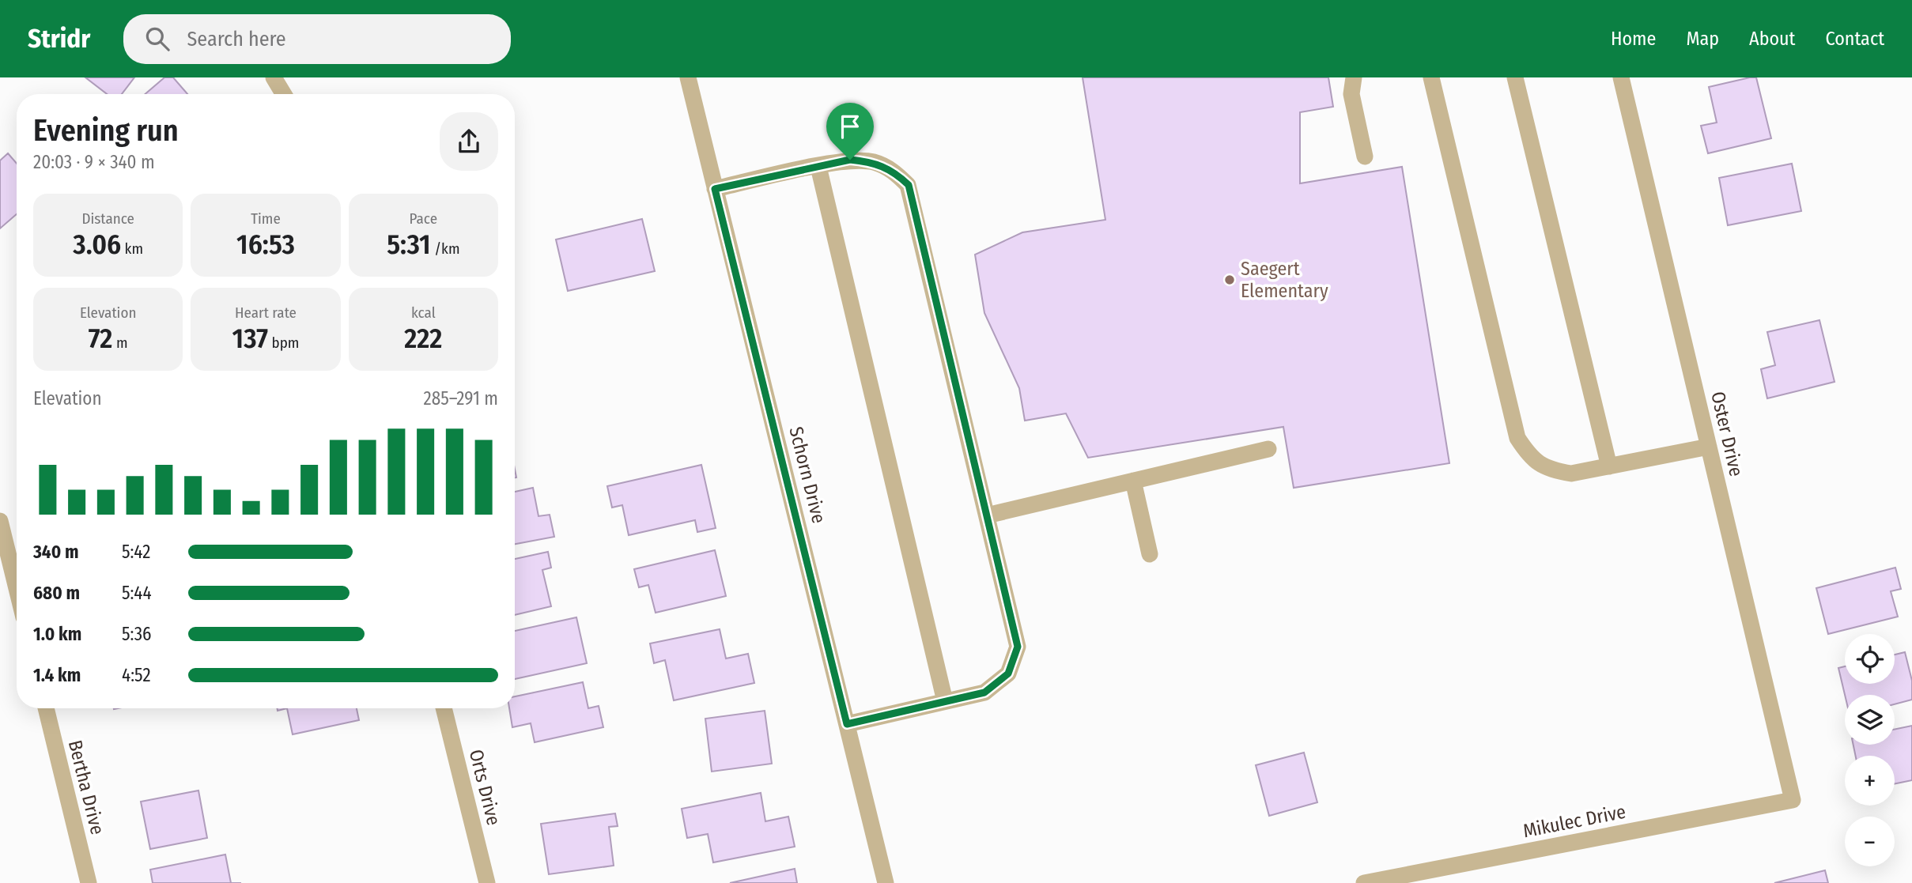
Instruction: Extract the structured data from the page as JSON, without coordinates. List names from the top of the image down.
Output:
{
  "streets": {
    "street": [
      "Oster Drive",
      "Schorn Drive",
      "Bertha Drive",
      "Orts Drive",
      "Mikulec Drive"
    ]
  },
  "crossings": [
    ["Oster Drive", "Mikulec Drive"]
  ],
  "places": ["Saegert Elementary"],
  "page": {
    "header": "Stridr",
    "search": "Search here",
    "nav": [
      "Home",
      "Map",
      "About",
      "Contact"
    ],
    "heading": ["Evening run", "20:03 · 9 × 340 m"],
    "stats": [
      ["Distance", "3.06 km"],
      ["Time", "16:53"],
      ["Pace", "5:31 /km"],
      ["Elevation", "72 m"],
      ["Heart rate", "137 bpm"],
      ["kcal", "222"]
    ],
    "chart": ["Elevation", "285–291 m"],
    "list": [
      {
        "name": "340 m",
        "note": "5:42"
      },
      {
        "name": "680 m",
        "note": "5:44"
      },
      {
        "name": "1.0 km",
        "note": "5:36"
      },
      {
        "name": "1.4 km",
        "note": "4:52"
      }
    ],
    "map_buttons": ["+", "−"]
  }
}
